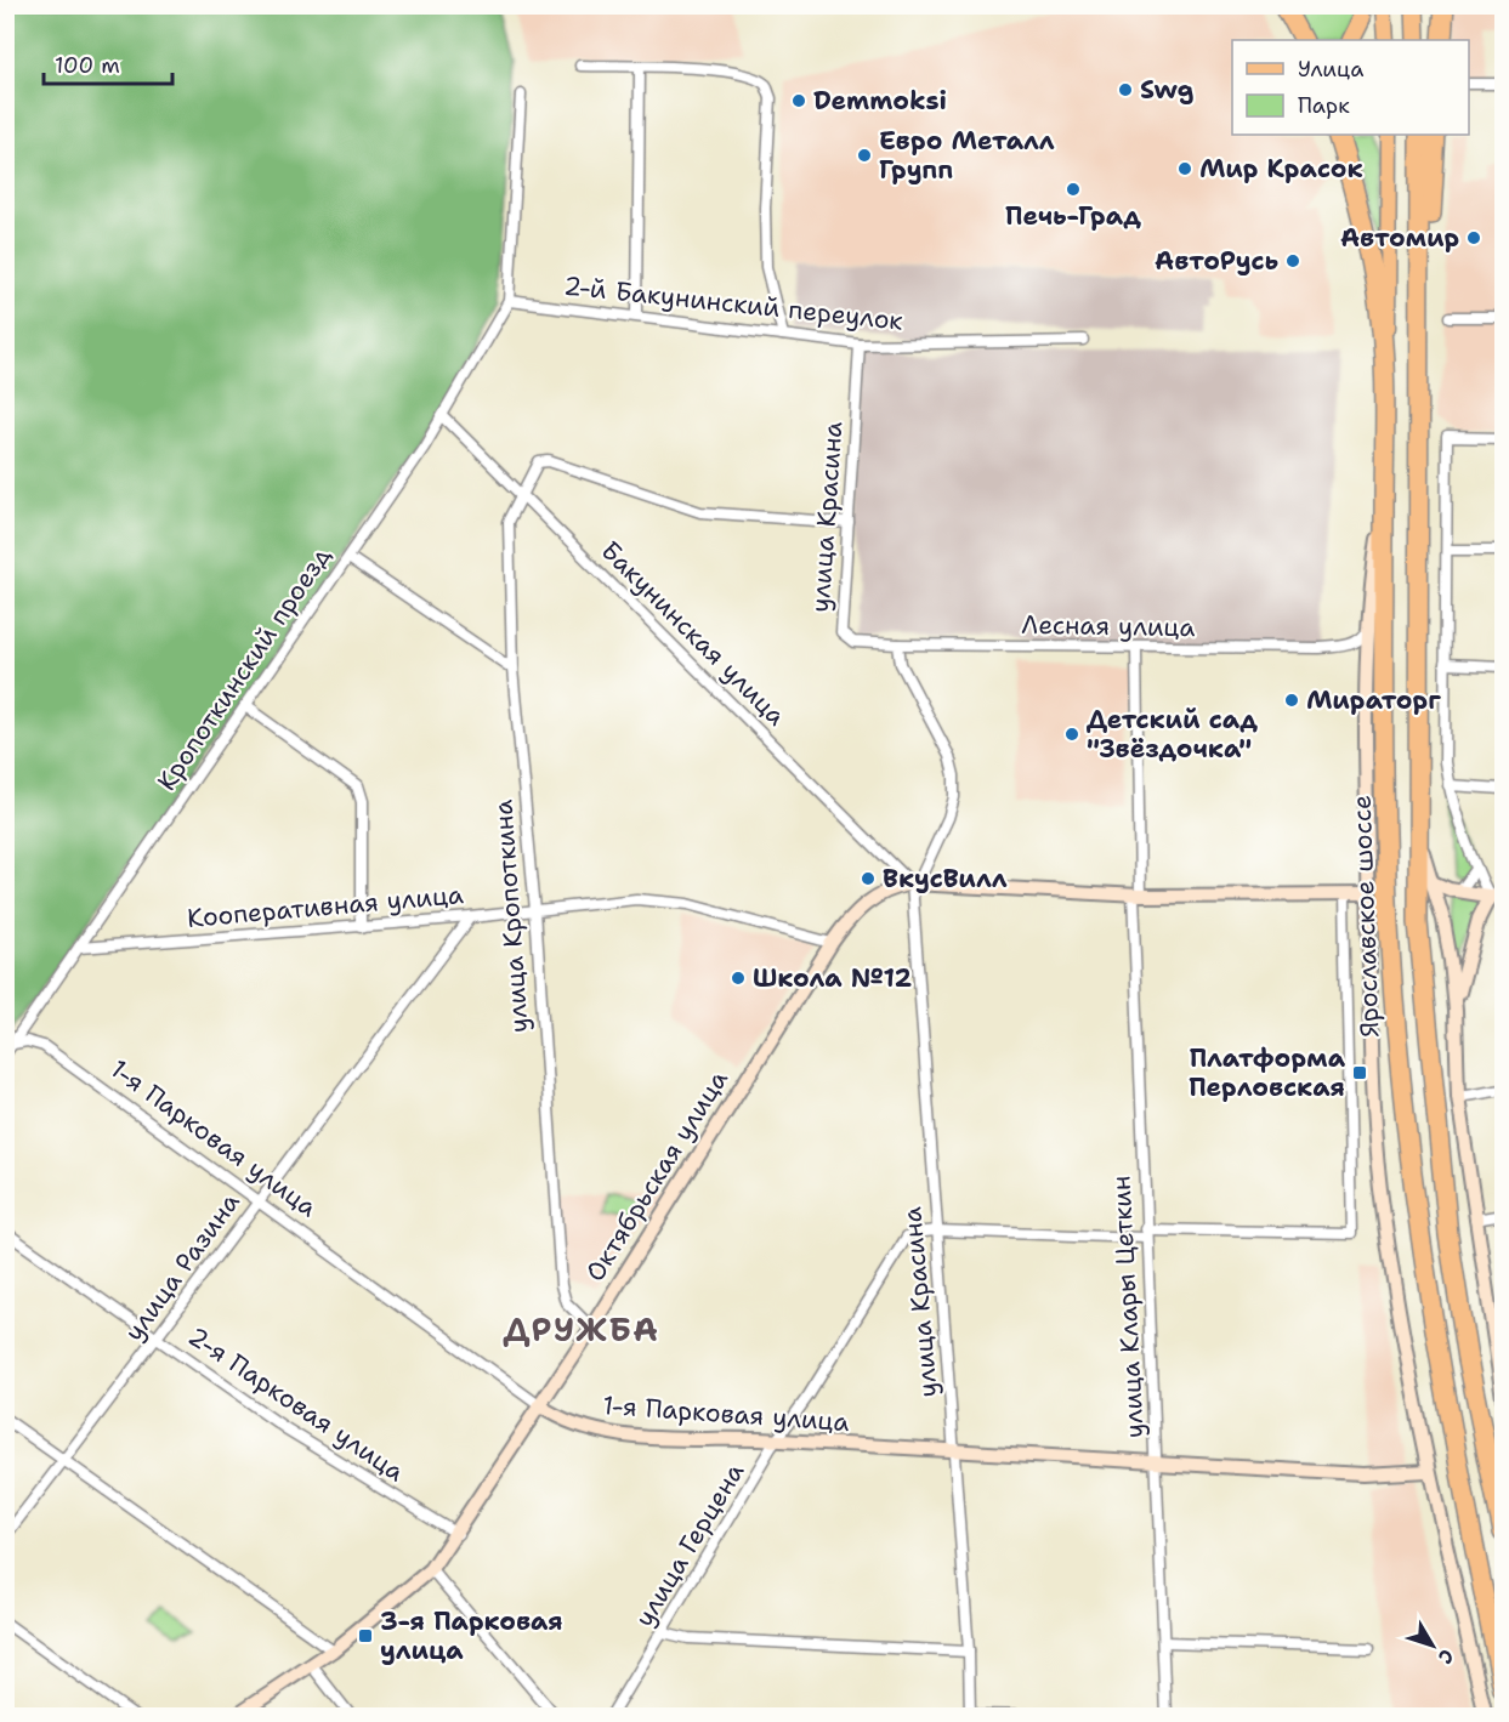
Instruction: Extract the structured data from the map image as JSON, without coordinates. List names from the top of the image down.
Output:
{
  "streets": {
    "highway": ["Ярославское шоссе"],
    "street": [
      "2-й Бакунинский переулок",
      "улица Красина",
      "Лесная улица",
      "Бакунинская улица",
      "Кропоткинский проезд",
      "Кооперативная улица",
      "улица Кропоткина",
      "1-я Парковая улица",
      "Октябрьская улица",
      "улица Разина",
      "улица Клары Цеткин",
      "2-я Парковая улица",
      "улица Герцена"
    ]
  },
  "crossings": [
    ["2-й Бакунинский переулок", "улица Красина"],
    ["2-й Бакунинский переулок", "Кропоткинский проезд"],
    ["улица Красина", "Лесная улица"],
    ["улица Красина", "Бакунинская улица"],
    ["улица Красина", "улица Кропоткина"],
    ["улица Красина", "1-я Парковая улица"],
    ["улица Красина", "Октябрьская улица"],
    ["улица Красина", "улица Герцена"],
    ["Лесная улица", "улица Клары Цеткин"],
    ["Бакунинская улица", "Кропоткинский проезд"],
    ["Бакунинская улица", "улица Кропоткина"],
    ["Бакунинская улица", "Октябрьская улица"],
    ["Кропоткинский проезд", "Кооперативная улица"],
    ["Кропоткинский проезд", "1-я Парковая улица"],
    ["Кооперативная улица", "улица Кропоткина"],
    ["Кооперативная улица", "Октябрьская улица"],
    ["Кооперативная улица", "улица Разина"],
    ["улица Кропоткина", "Октябрьская улица"],
    ["1-я Парковая улица", "Октябрьская улица"],
    ["1-я Парковая улица", "улица Разина"],
    ["1-я Парковая улица", "улица Клары Цеткин"],
    ["1-я Парковая улица", "улица Герцена"],
    ["Октябрьская улица", "2-я Парковая улица"],
    ["улица Разина", "2-я Парковая улица"]
  ],
  "districts": ["ДРУЖБА"],
  "places": {
    "other": [
      "Swg",
      "Demmoksi",
      "Евро Металл Групп",
      "Мир Красок",
      "Печь-Град",
      "Автомир",
      "АвтоРусь",
      "Мираторг",
      "Детский сад \"Звёздочка\"",
      "ВкусВилл",
      "Школа №12"
    ],
    "transit": ["Платформа Перловская", "3-я Парковая улица"]
  },
  "legend": ["Улица", "Парк"],
  "scale_bar": "100 m",
  "north": "bottom right"
}
